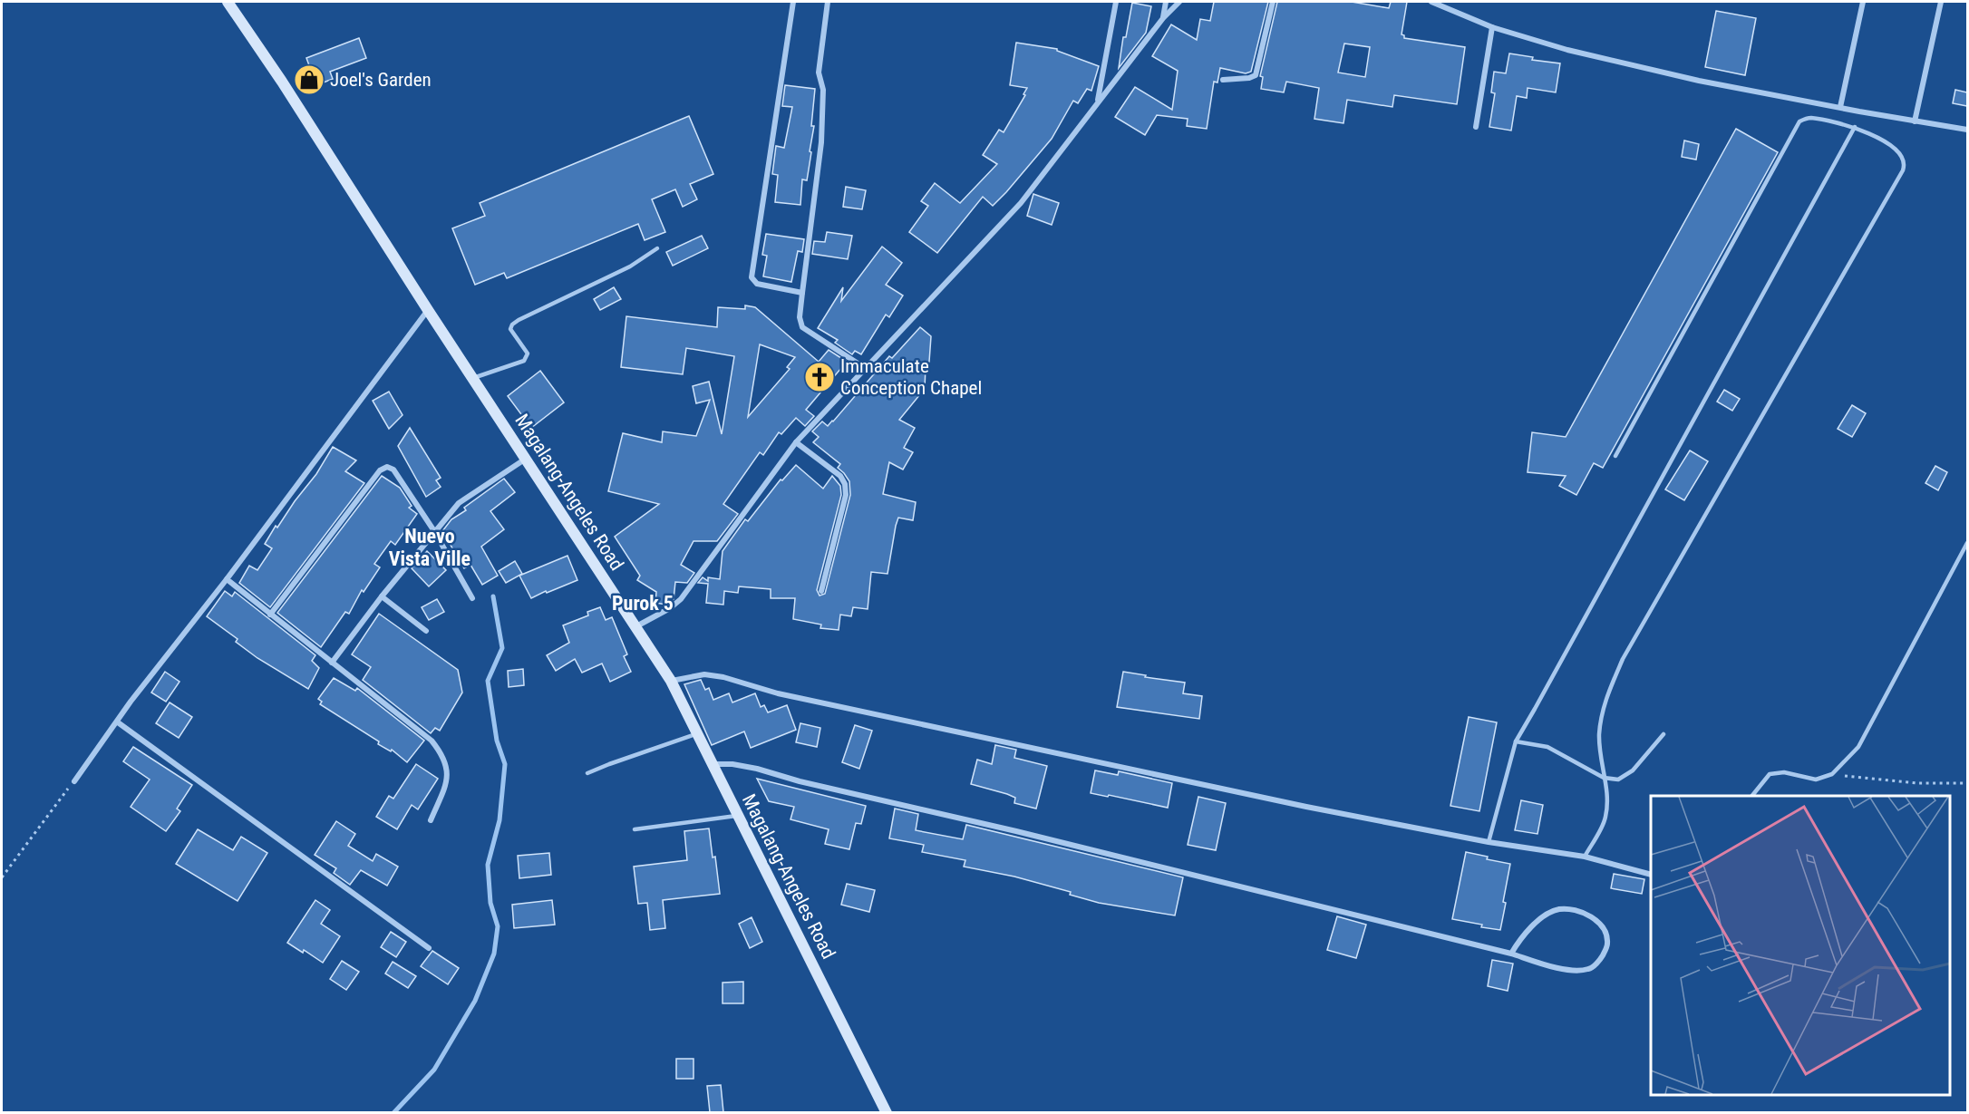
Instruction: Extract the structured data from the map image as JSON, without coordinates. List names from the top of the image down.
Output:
{
  "streets": {
    "main road": ["Magalang-Angeles Road"]
  },
  "districts": ["Nuevo Vista Ville", "Purok 5"],
  "places": {
    "shop": ["Joel's Garden"],
    "church": ["Immaculate Conception Chapel"]
  }
}
